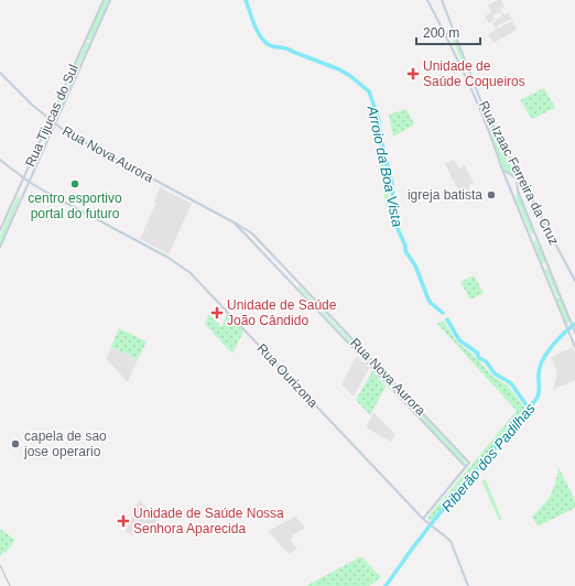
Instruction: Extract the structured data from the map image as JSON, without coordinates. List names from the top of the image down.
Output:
{
  "streets": {
    "main road": [
      "Rua Tijucas do Sul",
      "Rua Nova Aurora",
      "Rua Izaac Ferreira da Cruz",
      "Rua Ourizona"
    ]
  },
  "crossings": [
    ["Rua Tijucas do Sul", "Rua Nova Aurora"],
    ["Rua Tijucas do Sul", "Rua Ourizona"]
  ],
  "water": ["Arroio da Boa Vista", "Riberão dos Padilhas"],
  "places": {
    "health": ["Unidade de Saúde Coqueiros", "Unidade de Saúde João Cândido", "Unidade de Saúde Nossa Senhora Aparecida"],
    "other": ["centro esportivo portal do futuro", "igreja batista", "capela de sao jose operario"]
  },
  "scale_bar": "200 m"
}
